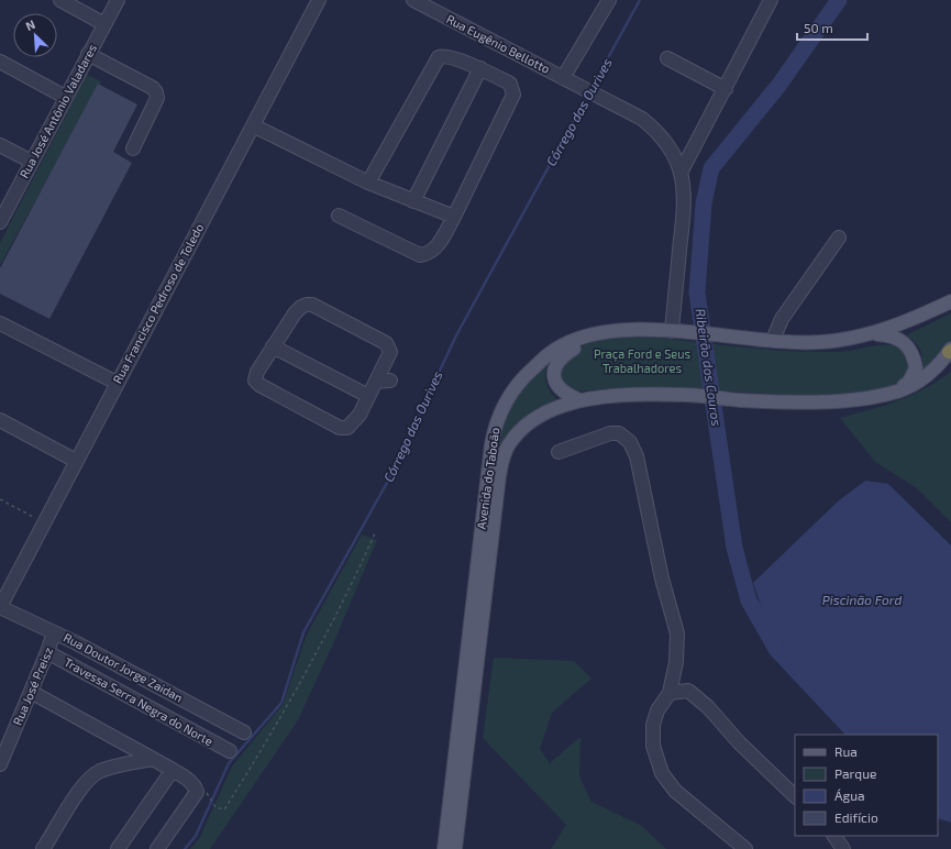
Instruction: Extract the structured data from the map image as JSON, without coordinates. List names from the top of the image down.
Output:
{
  "streets": {
    "main road": ["Avenida do Taboão"],
    "street": [
      "Rua Eugênio Bellotto",
      "Rua José Antônio Valadares",
      "Rua Francisco Pedroso de Toledo",
      "Rua Doutor Jorge Zaidan",
      "Rua José Preisz",
      "Travessa Serra Negra do Norte"
    ]
  },
  "crossings": [
    ["Rua Eugênio Bellotto", "Avenida do Taboão"],
    ["Rua Francisco Pedroso de Toledo", "Rua Doutor Jorge Zaidan"],
    ["Rua Doutor Jorge Zaidan", "Rua José Preisz"],
    ["Rua José Preisz", "Travessa Serra Negra do Norte"]
  ],
  "water": ["Córrego das Ourives", "Ribeirão dos Couros", "Piscinão Ford"],
  "parks": ["Praça Ford e Seus Trabalhadores"],
  "legend": [
    "Rua",
    "Parque",
    "Água",
    "Edifício"
  ],
  "scale_bar": "50 m",
  "north": "top left"
}
